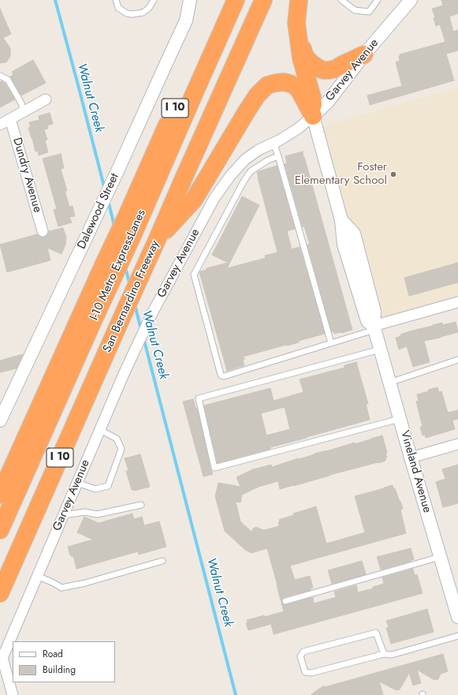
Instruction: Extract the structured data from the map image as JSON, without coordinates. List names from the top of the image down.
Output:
{
  "streets": {
    "highway": ["I 10", "I-10 Metro ExpressLanes", "San Bernardino Freeway"],
    "street": [
      "Garvey Avenue",
      "Dundry Avenue",
      "Dalewood Street",
      "Vineland Avenue"
    ]
  },
  "crossings": [
    ["Garvey Avenue", "Vineland Avenue"],
    ["I-10 Metro ExpressLanes", "San Bernardino Freeway"]
  ],
  "water": ["Walnut Creek"],
  "places": ["Foster Elementary School"],
  "legend": ["Road", "Building"]
}
